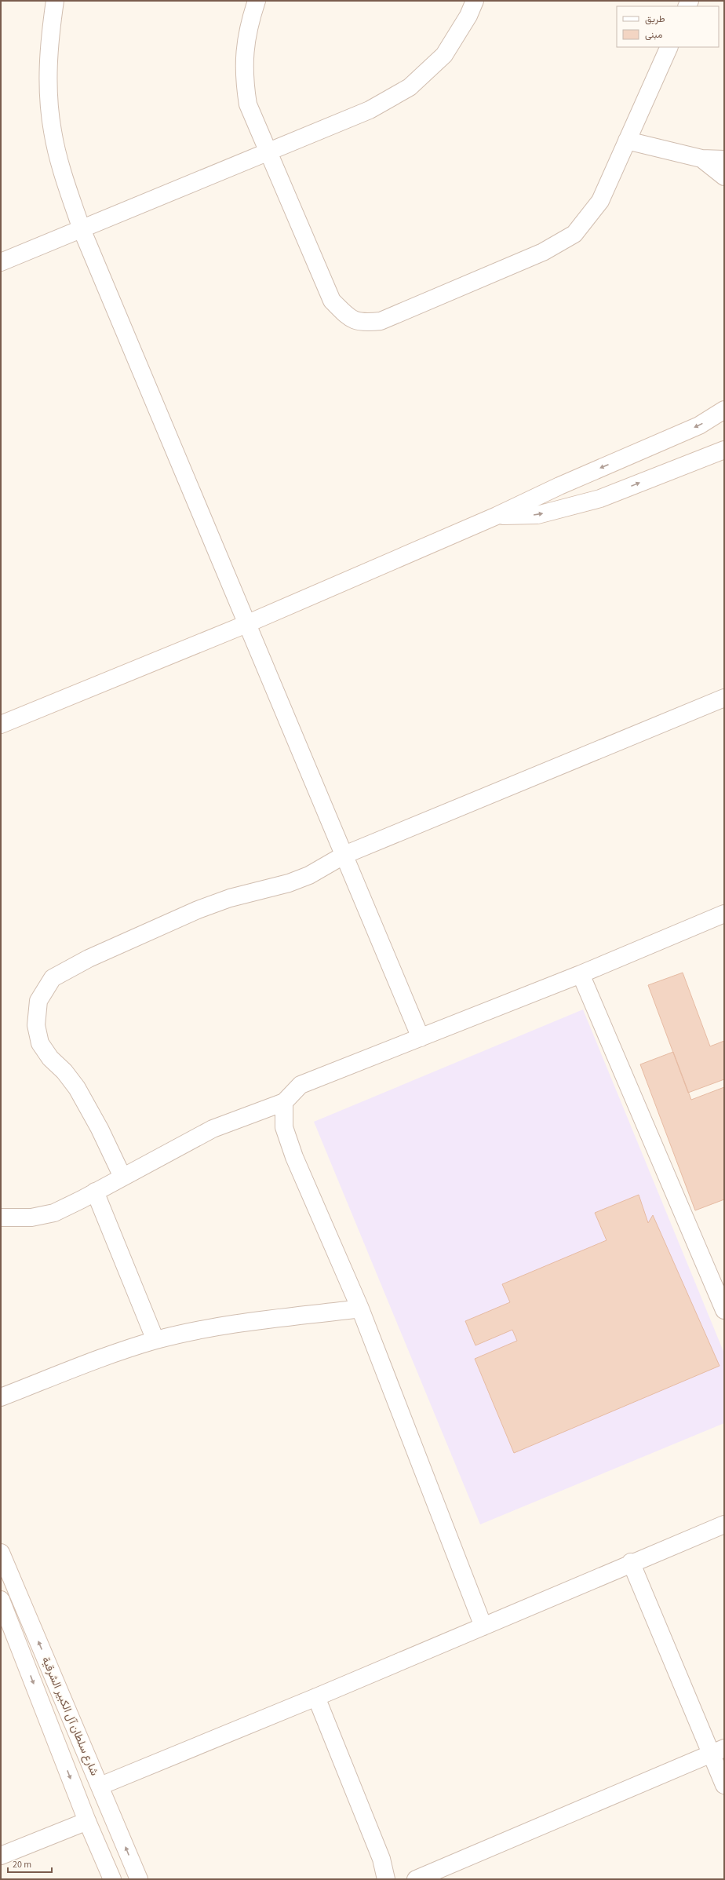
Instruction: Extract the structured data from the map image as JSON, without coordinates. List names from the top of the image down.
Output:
{
  "streets": {
    "street": ["شارع سلطان آل الكبير الشرقية"]
  },
  "legend": ["طريق", "مبنى"],
  "scale_bar": "20 m"
}
